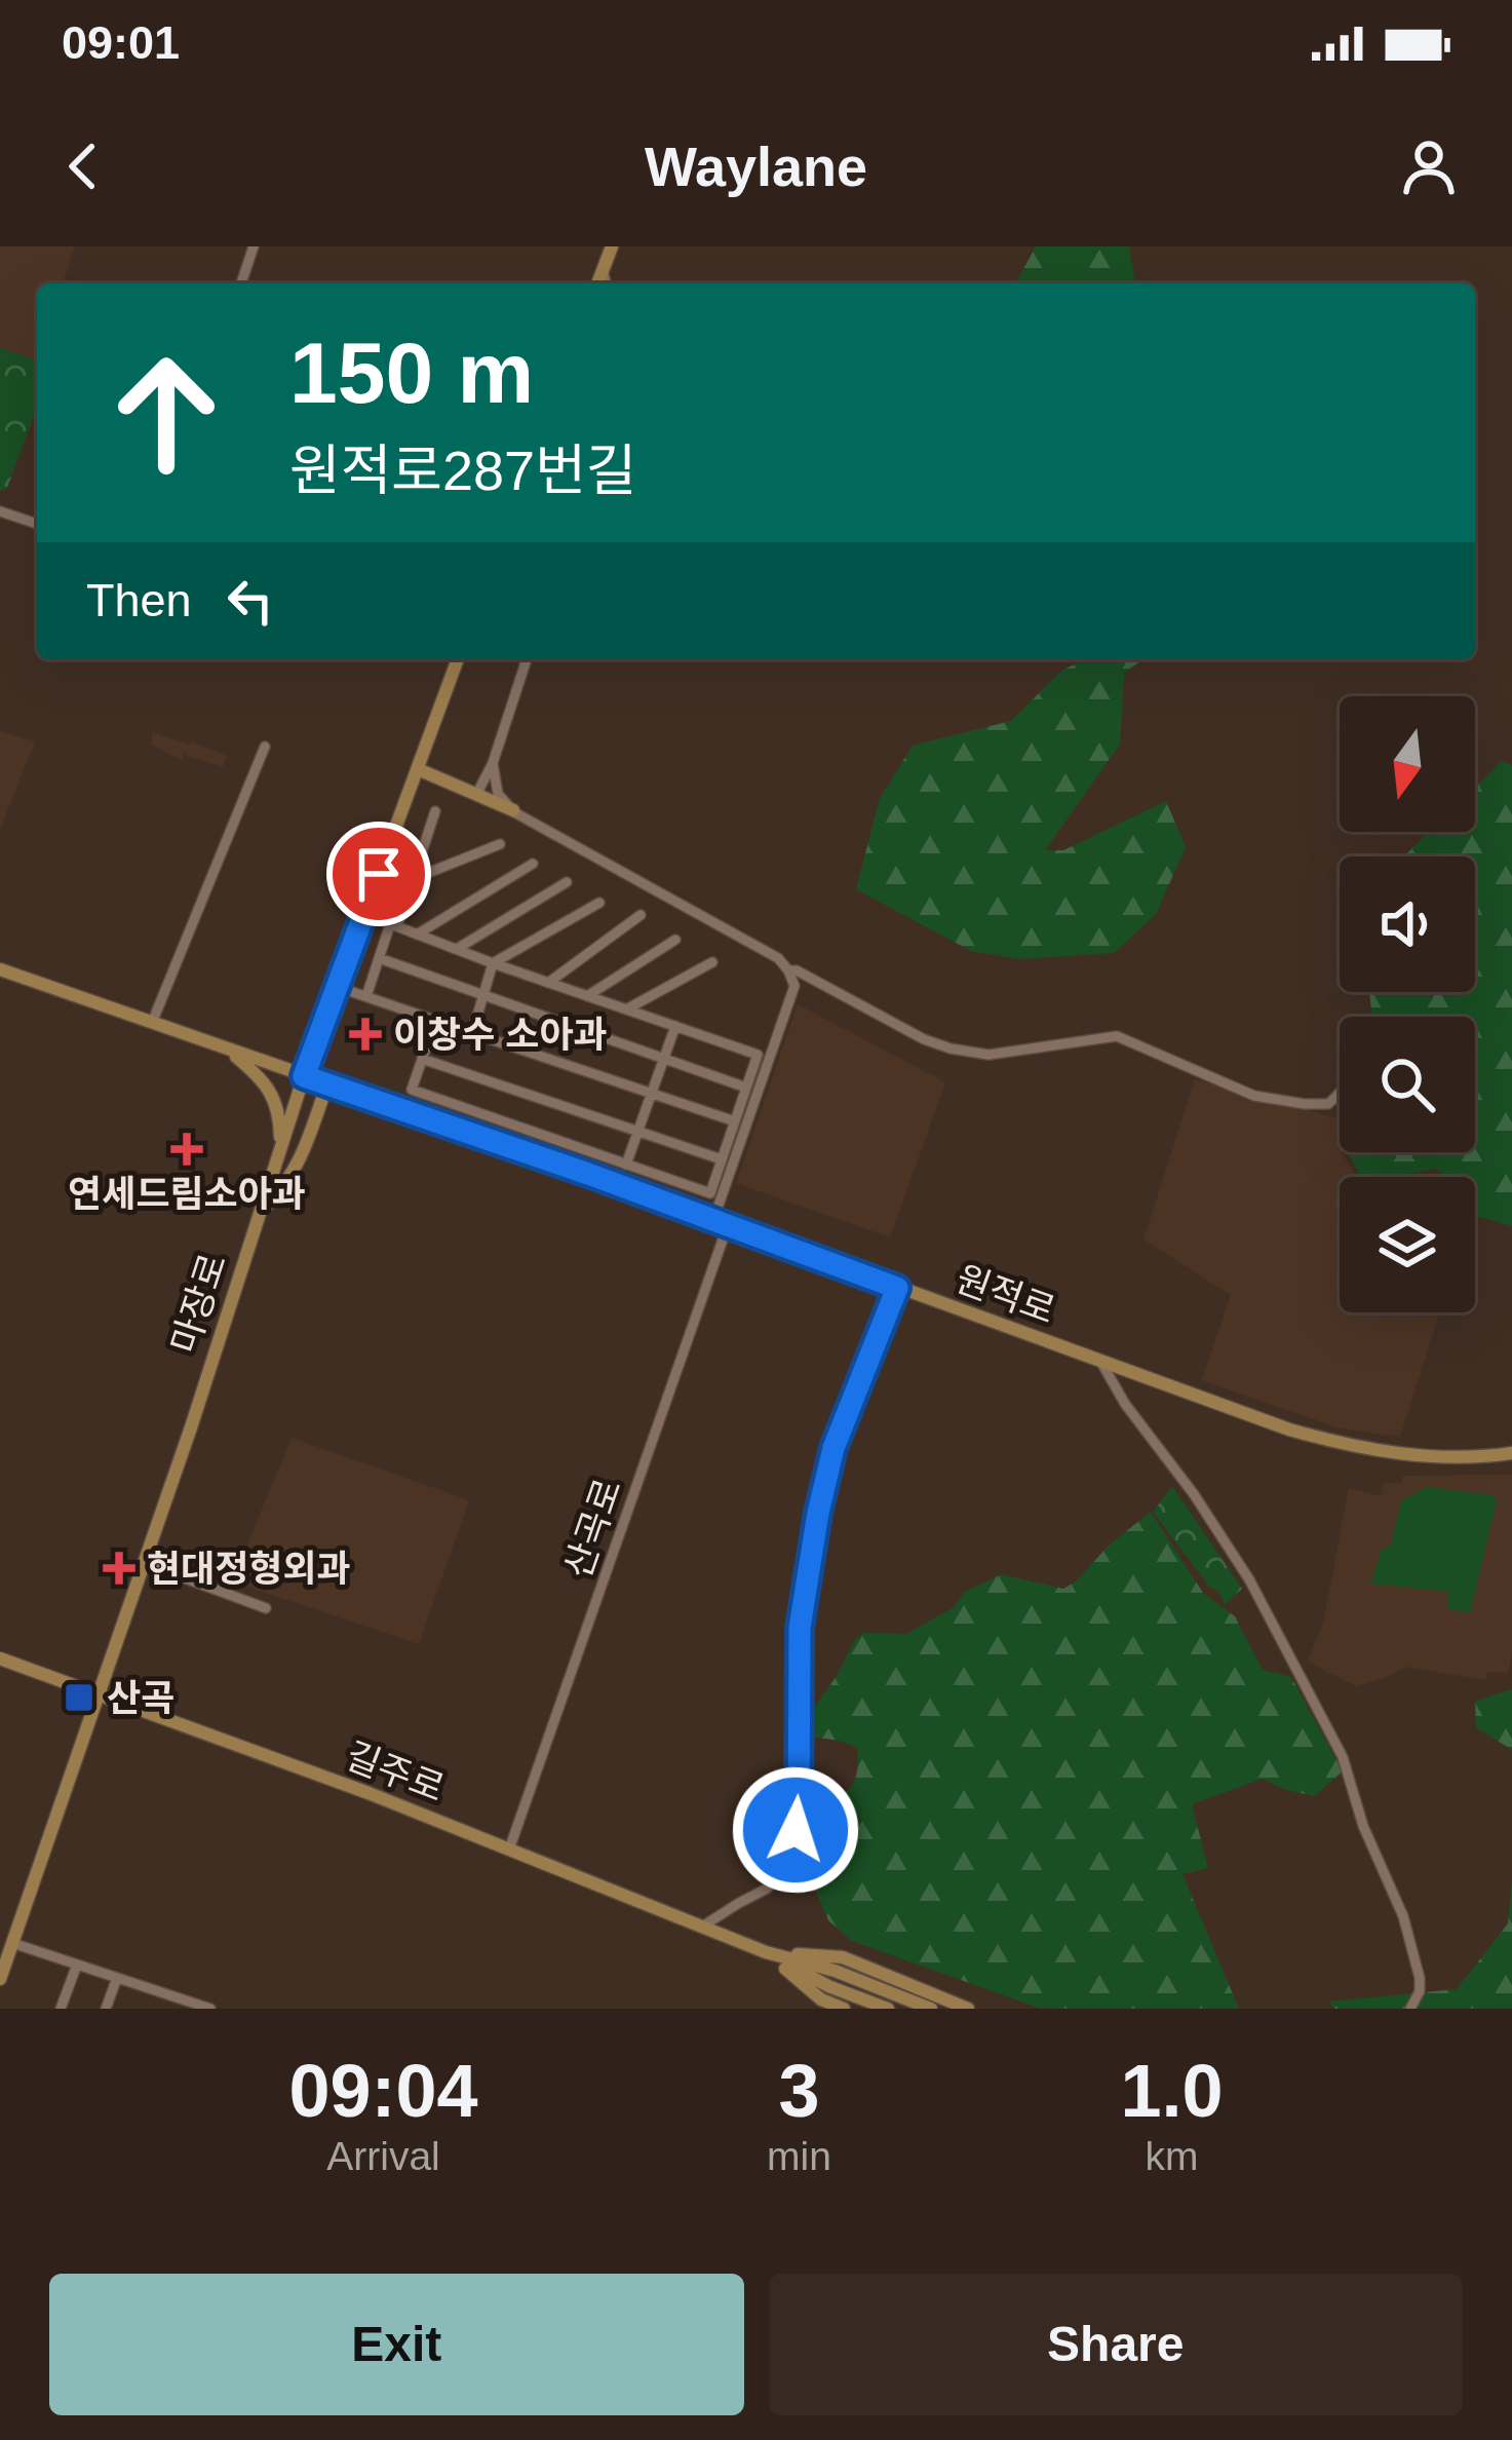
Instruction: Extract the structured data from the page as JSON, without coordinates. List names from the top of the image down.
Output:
{
  "streets": {
    "main road": ["원적로", "마장로", "길주로"],
    "street": ["산곡로"]
  },
  "crossings": [
    ["원적로", "마장로"],
    ["원적로", "산곡로"],
    ["마장로", "길주로"],
    ["산곡로", "길주로"]
  ],
  "places": {
    "health": ["이창수 소아과", "연세드림소아과", "현대정형외과"],
    "transit": ["산곡"]
  },
  "north": "bottom",
  "page": {
    "status": "09:01",
    "header": "Waylane",
    "turn": ["150 m", "원적로287번길"],
    "then": "Then",
    "eta": [
      "09:04",
      "Arrival",
      "3",
      "min",
      "1.0",
      "km"
    ],
    "buttons": ["Exit", "Share"]
  }
}
